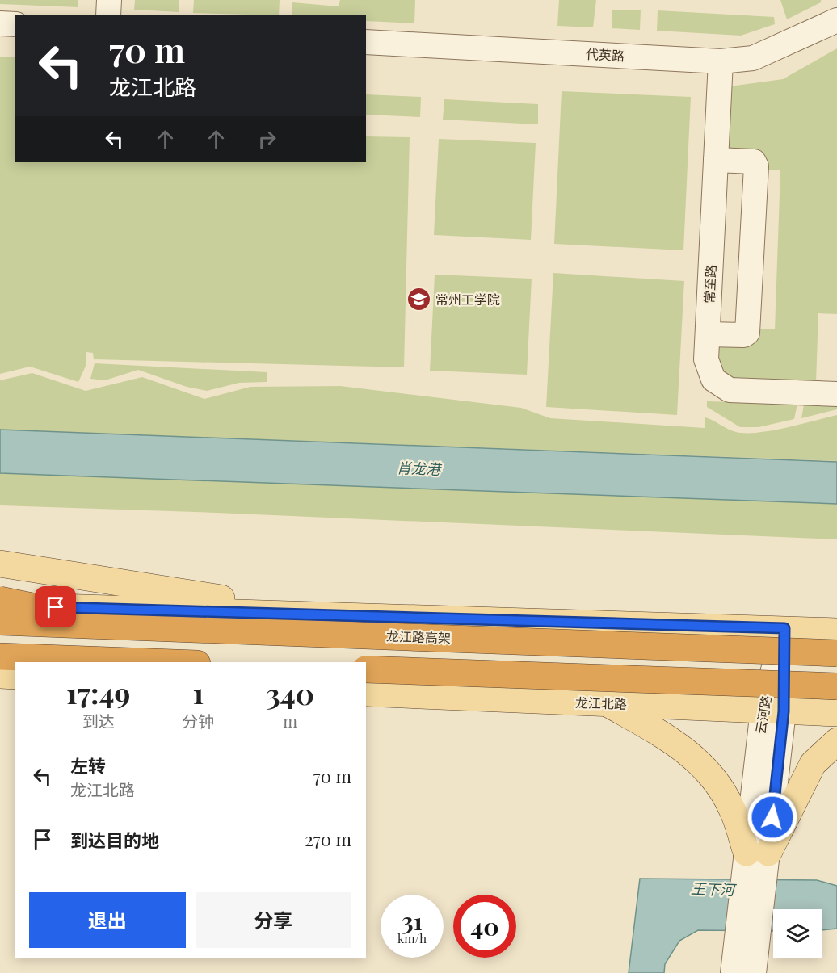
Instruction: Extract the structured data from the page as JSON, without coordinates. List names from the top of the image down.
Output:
{
  "streets": {
    "highway": ["龙江路高架"],
    "main road": ["龙江北路"],
    "street": ["代英路", "常至路", "云河路"]
  },
  "crossings": [
    ["代英路", "常至路"],
    ["龙江北路", "云河路"]
  ],
  "water": ["肖龙港", "王下河"],
  "places": {
    "school or university": ["常州工学院"]
  },
  "page": {
    "turn": ["70 m", "龙江北路"],
    "eta": [
      "17:49",
      "到达",
      "1",
      "分钟",
      "340",
      "m"
    ],
    "list": [
      {
        "name": "左转",
        "note": "龙江北路",
        "value": "70 m"
      },
      {
        "name": "到达目的地",
        "value": "270 m"
      }
    ],
    "buttons": ["退出", "分享"],
    "speed": "31 km/h",
    "limit": "40"
  }
}
